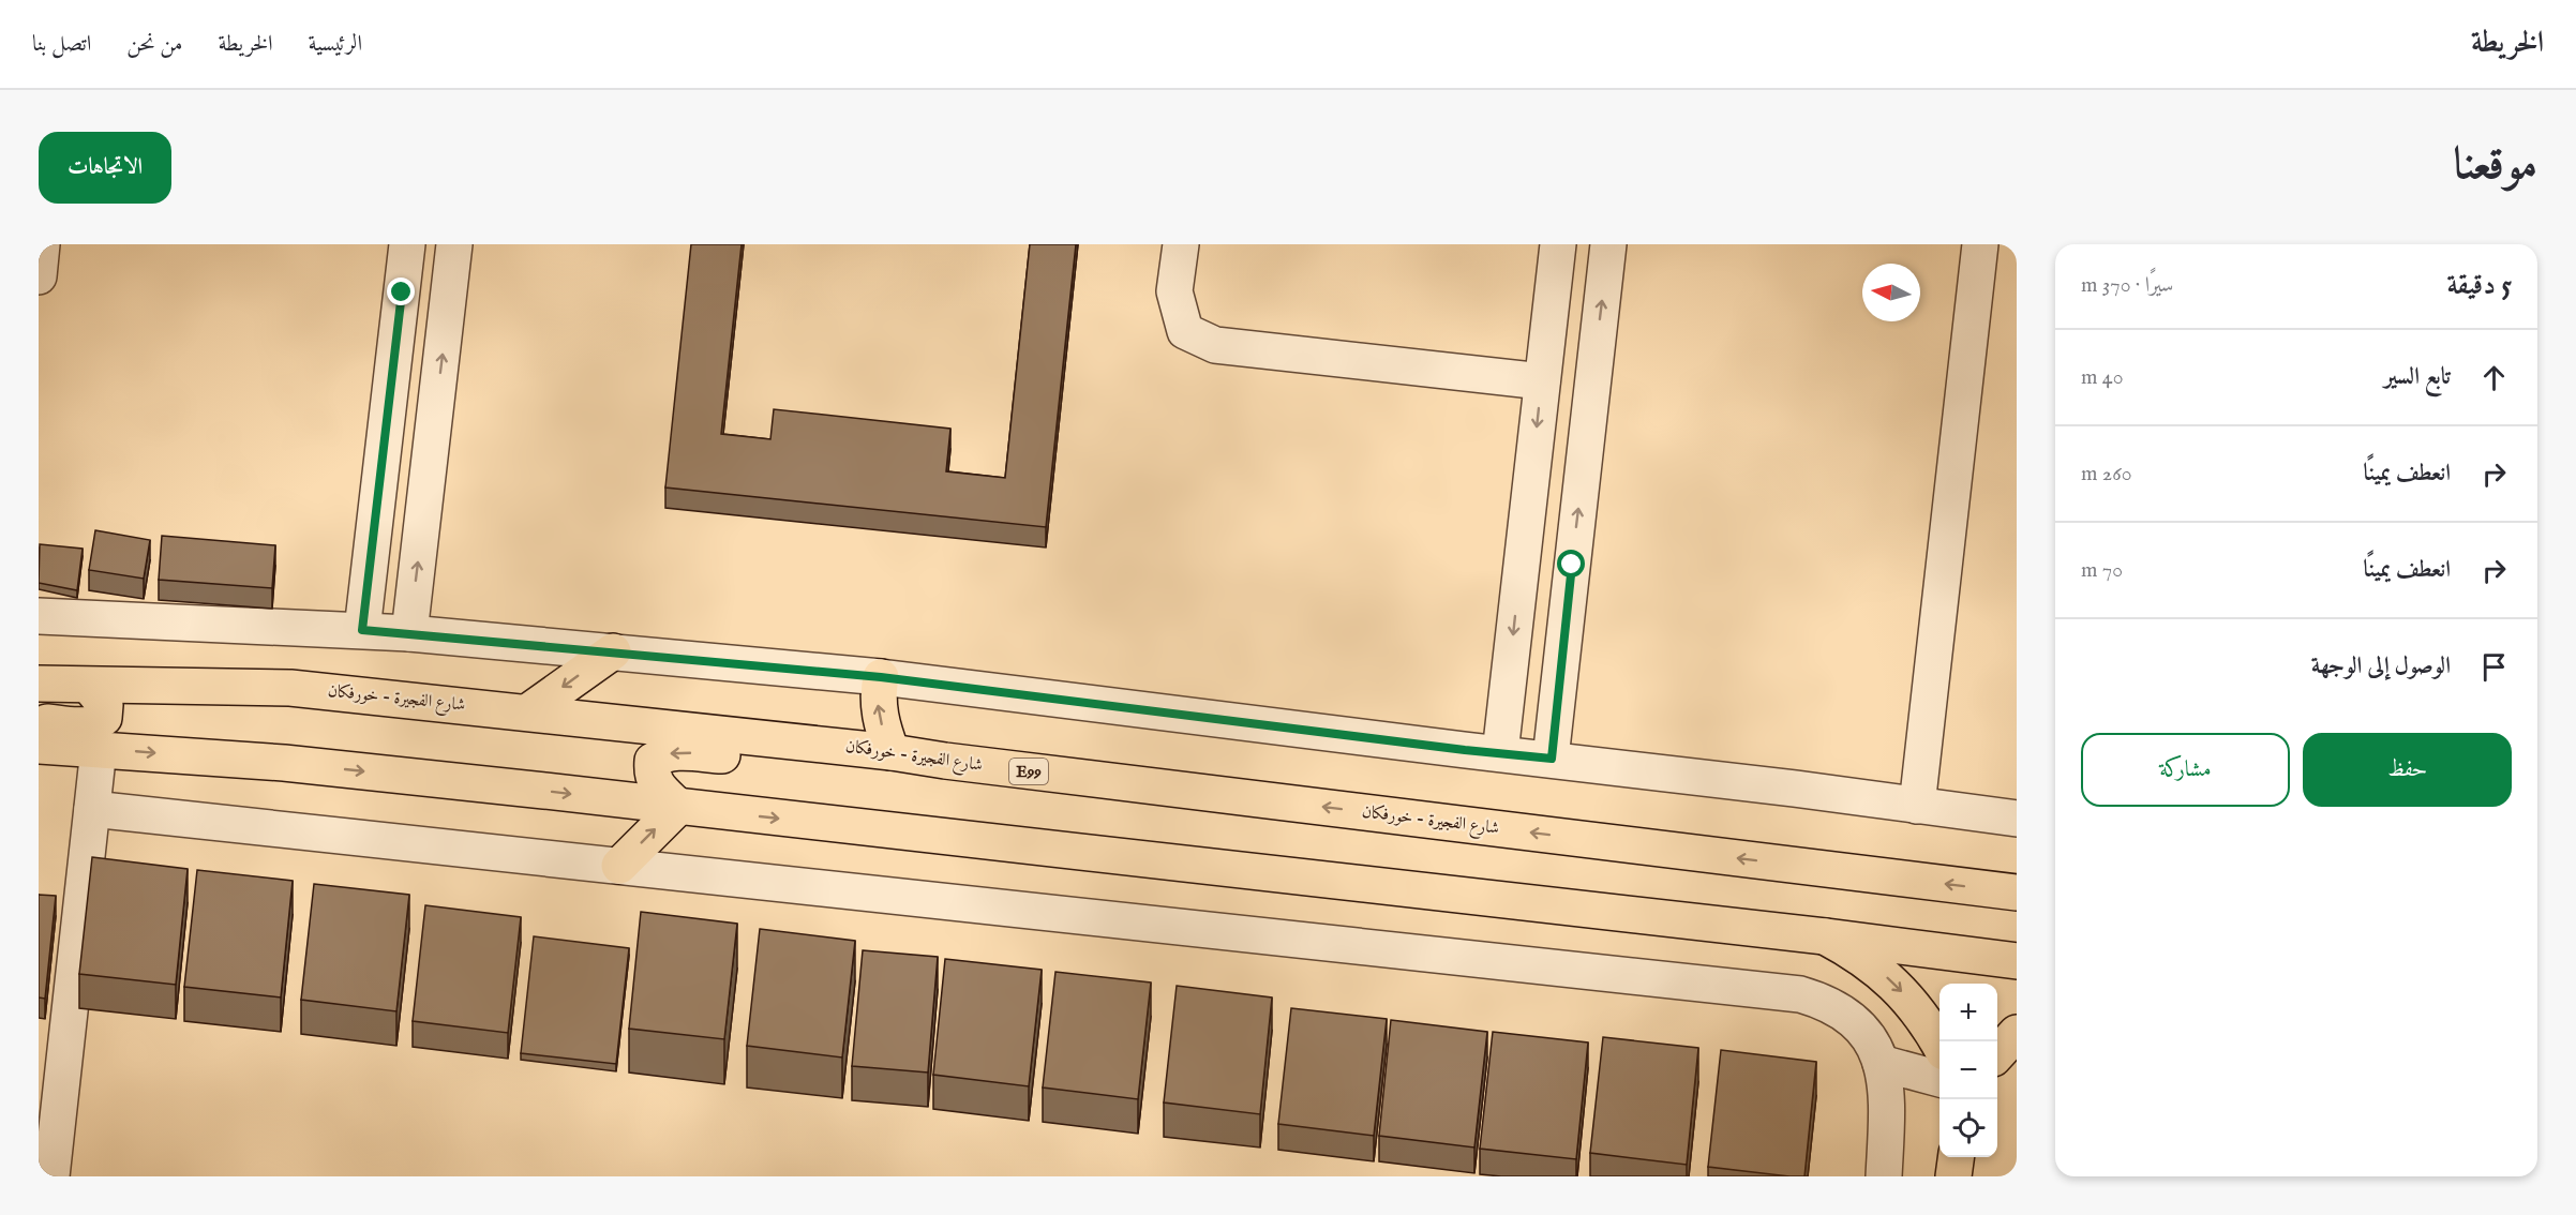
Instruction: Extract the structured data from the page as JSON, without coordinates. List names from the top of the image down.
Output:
{
  "streets": {
    "main road": ["شارع الفجيرة - خورفكان", "E99"]
  },
  "north": "left",
  "page": {
    "header": "الخريطة",
    "nav": [
      "الرئيسية",
      "الخريطة",
      "من نحن",
      "اتصل بنا"
    ],
    "title": "موقعنا",
    "buttons": [
      "الاتجاهات",
      ["حفظ", "مشاركة"]
    ],
    "heading": ["5 دقيقة", "سيرًا · 370 m"],
    "list": [
      ["تابع السير", "40 m"],
      ["انعطف يمينًا", "260 m"],
      ["انعطف يمينًا", "70 m"],
      "الوصول إلى الوجهة"
    ],
    "map_buttons": ["+", "−"]
  }
}
